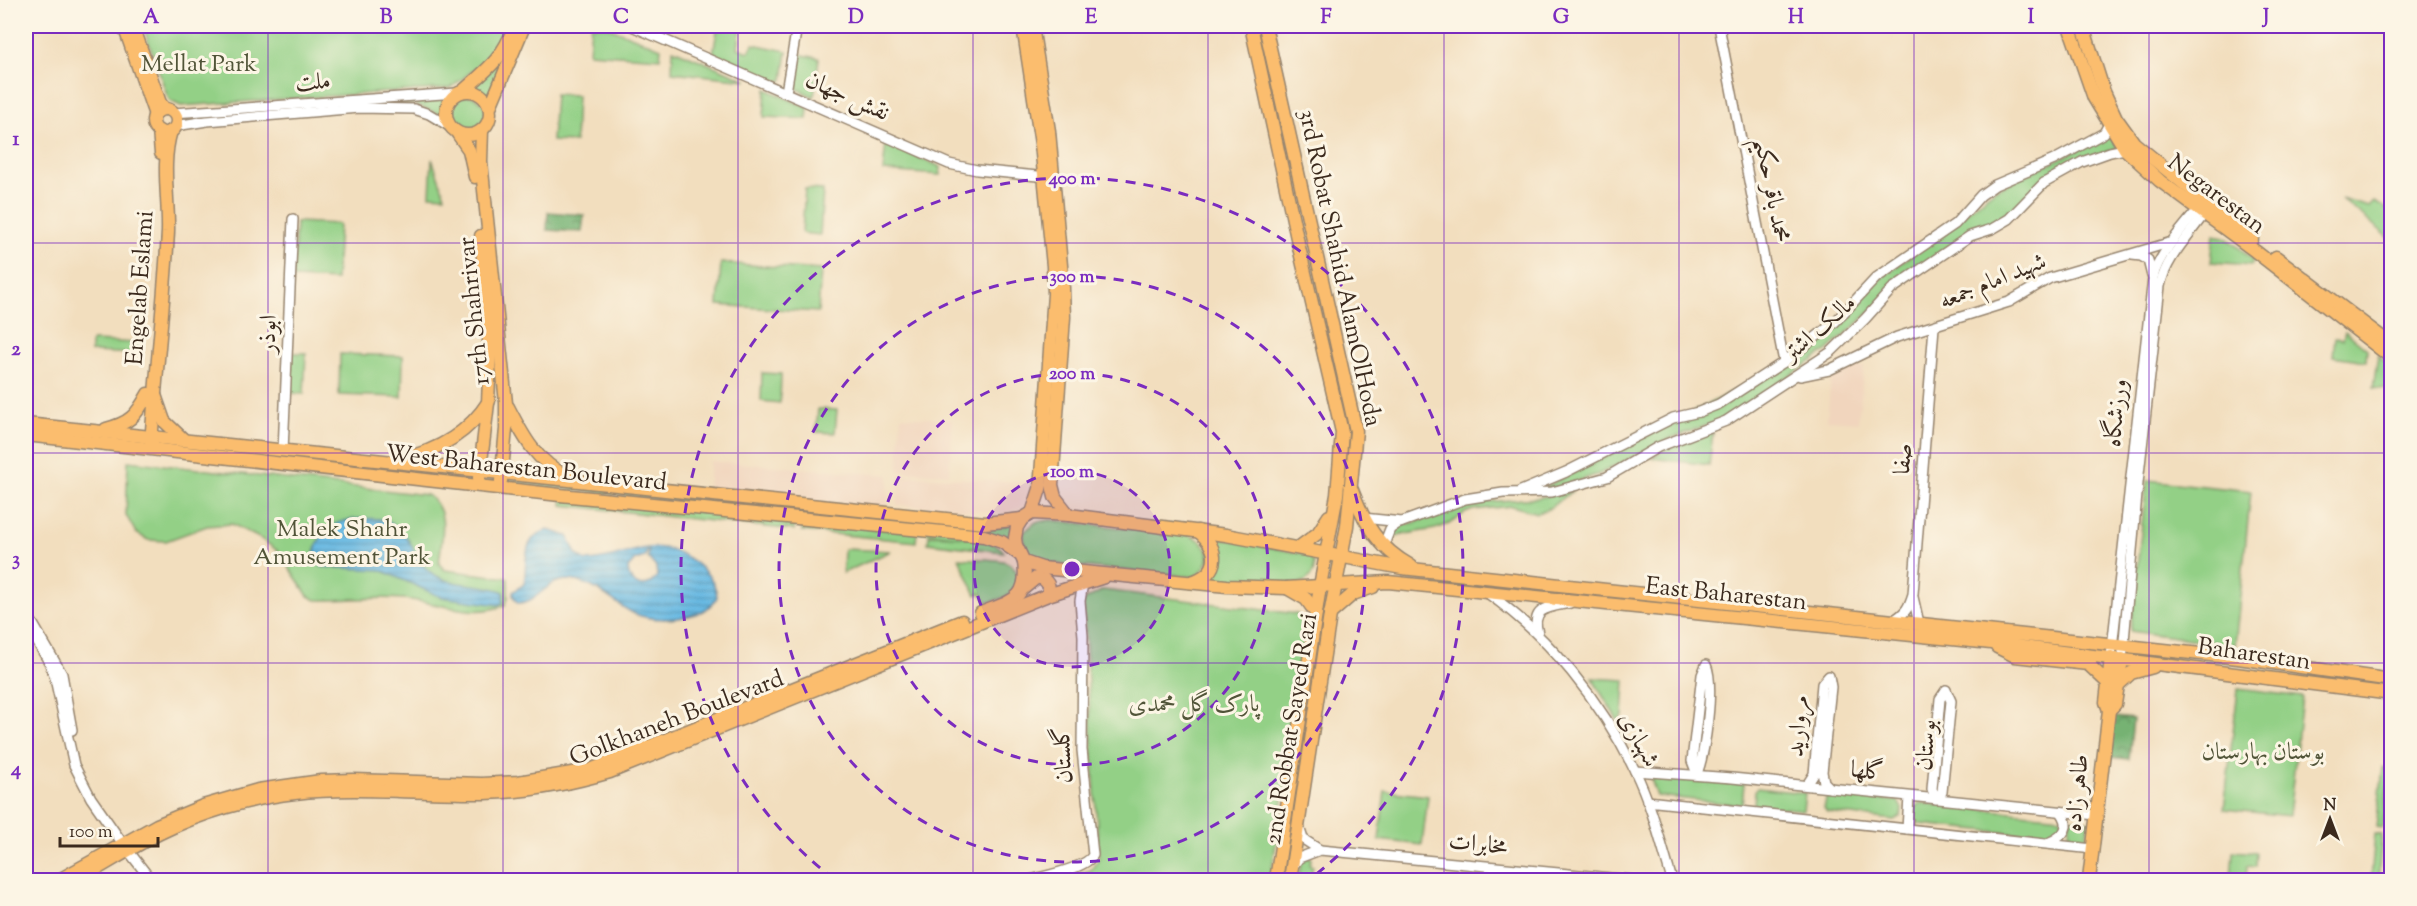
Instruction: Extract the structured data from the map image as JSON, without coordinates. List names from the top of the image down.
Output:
{
  "streets": {
    "main road": [
      "Negarestan",
      "3rd Robat Shahid AlamOlHoda",
      "Engelab Eslami",
      "17th Shahrivar",
      "West Baharestan Boulevard",
      "East Baharestan",
      "Baharestan",
      "Golkhaneh Boulevard",
      "2nd Robbat Sayed Razi",
      "طاهر زاده"
    ],
    "street": [
      "ملت",
      "نقش جهان",
      "محمد باقر حکیم",
      "شهید امام جمعه",
      "مالک اشتر",
      "ابوذر",
      "ورزشگاه",
      "صفا",
      "مروارید",
      "شهبازی",
      "بوستان",
      "گلستان",
      "گلها",
      "مخابرات"
    ]
  },
  "crossings": [
    ["ملت", "Engelab Eslami"],
    ["ملت", "17th Shahrivar"],
    ["محمد باقر حکیم", "مالک اشتر"],
    ["Negarestan", "مالک اشتر"],
    ["Negarestan", "ورزشگاه"],
    ["3rd Robat Shahid AlamOlHoda", "East Baharestan"],
    ["3rd Robat Shahid AlamOlHoda", "2nd Robbat Sayed Razi"],
    ["شهید امام جمعه", "مالک اشتر"],
    ["شهید امام جمعه", "ورزشگاه"],
    ["شهید امام جمعه", "صفا"],
    ["Engelab Eslami", "West Baharestan Boulevard"],
    ["17th Shahrivar", "West Baharestan Boulevard"],
    ["ابوذر", "West Baharestan Boulevard"],
    ["ورزشگاه", "East Baharestan"],
    ["ورزشگاه", "Baharestan"],
    ["West Baharestan Boulevard", "East Baharestan"],
    ["West Baharestan Boulevard", "Golkhaneh Boulevard"],
    ["East Baharestan", "Baharestan"],
    ["East Baharestan", "2nd Robbat Sayed Razi"],
    ["East Baharestan", "شهبازی"],
    ["East Baharestan", "طاهر زاده"],
    ["Baharestan", "طاهر زاده"],
    ["مروارید", "گلها"],
    ["شهبازی", "گلها"],
    ["بوستان", "گلها"],
    ["گلها", "طاهر زاده"]
  ],
  "parks": [
    "Mellat Park",
    "Malek Shahr Amusement Park",
    "پارک گل محمدی",
    "بوستان بهارستان"
  ],
  "scale_bar": "100 m",
  "north": "top",
  "grid": {
    "columns": [
      "A",
      "B",
      "C",
      "D",
      "E",
      "F",
      "G",
      "H",
      "I",
      "J"
    ],
    "rows": [
      "1",
      "2",
      "3",
      "4"
    ]
  },
  "rings": [
    "400 m",
    "300 m",
    "200 m",
    "100 m"
  ]
}
